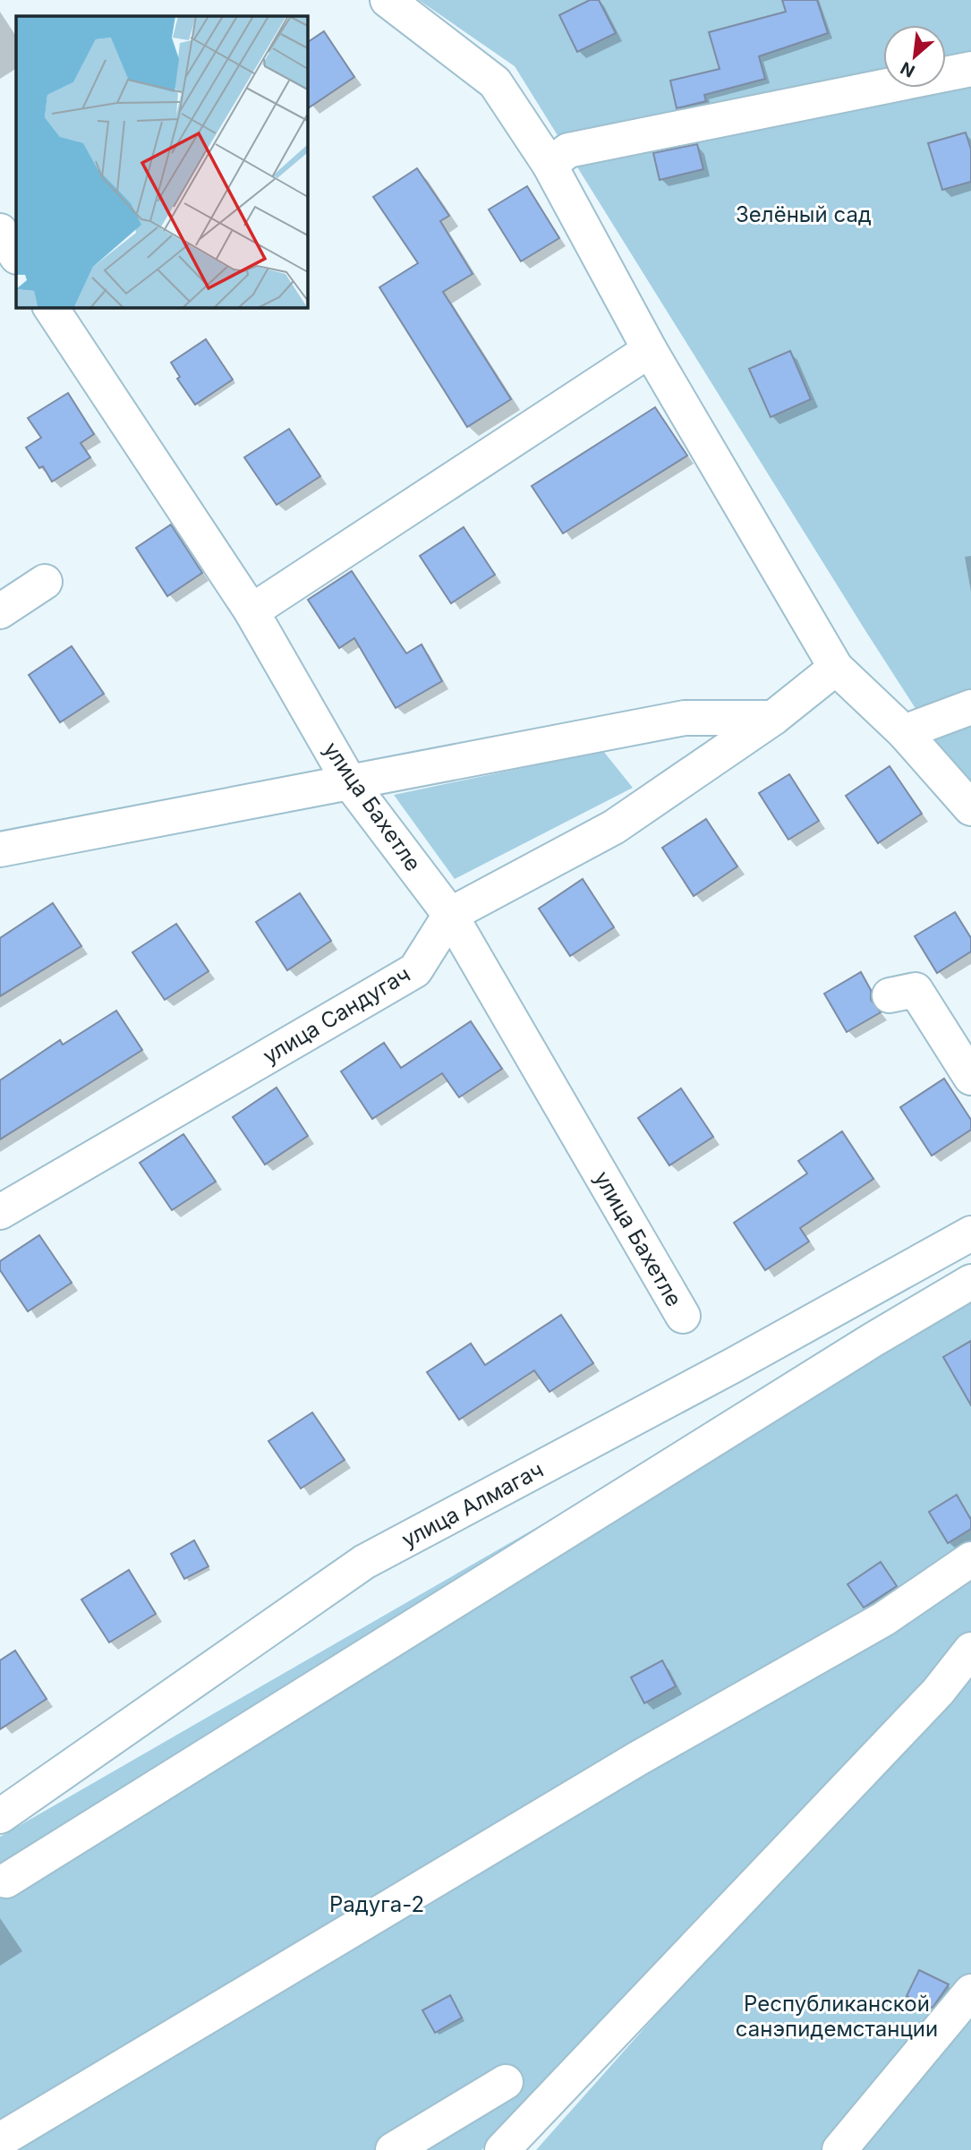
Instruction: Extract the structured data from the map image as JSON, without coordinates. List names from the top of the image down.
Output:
{
  "streets": {
    "street": ["улица Бахетле", "улица Сандугач", "улица Алмагач"]
  },
  "crossings": [
    ["улица Бахетле", "улица Сандугач"]
  ],
  "parks": ["Зелёный сад", "Радуга-2", "Республиканской санэпидемстанции"],
  "north": "bottom left"
}
